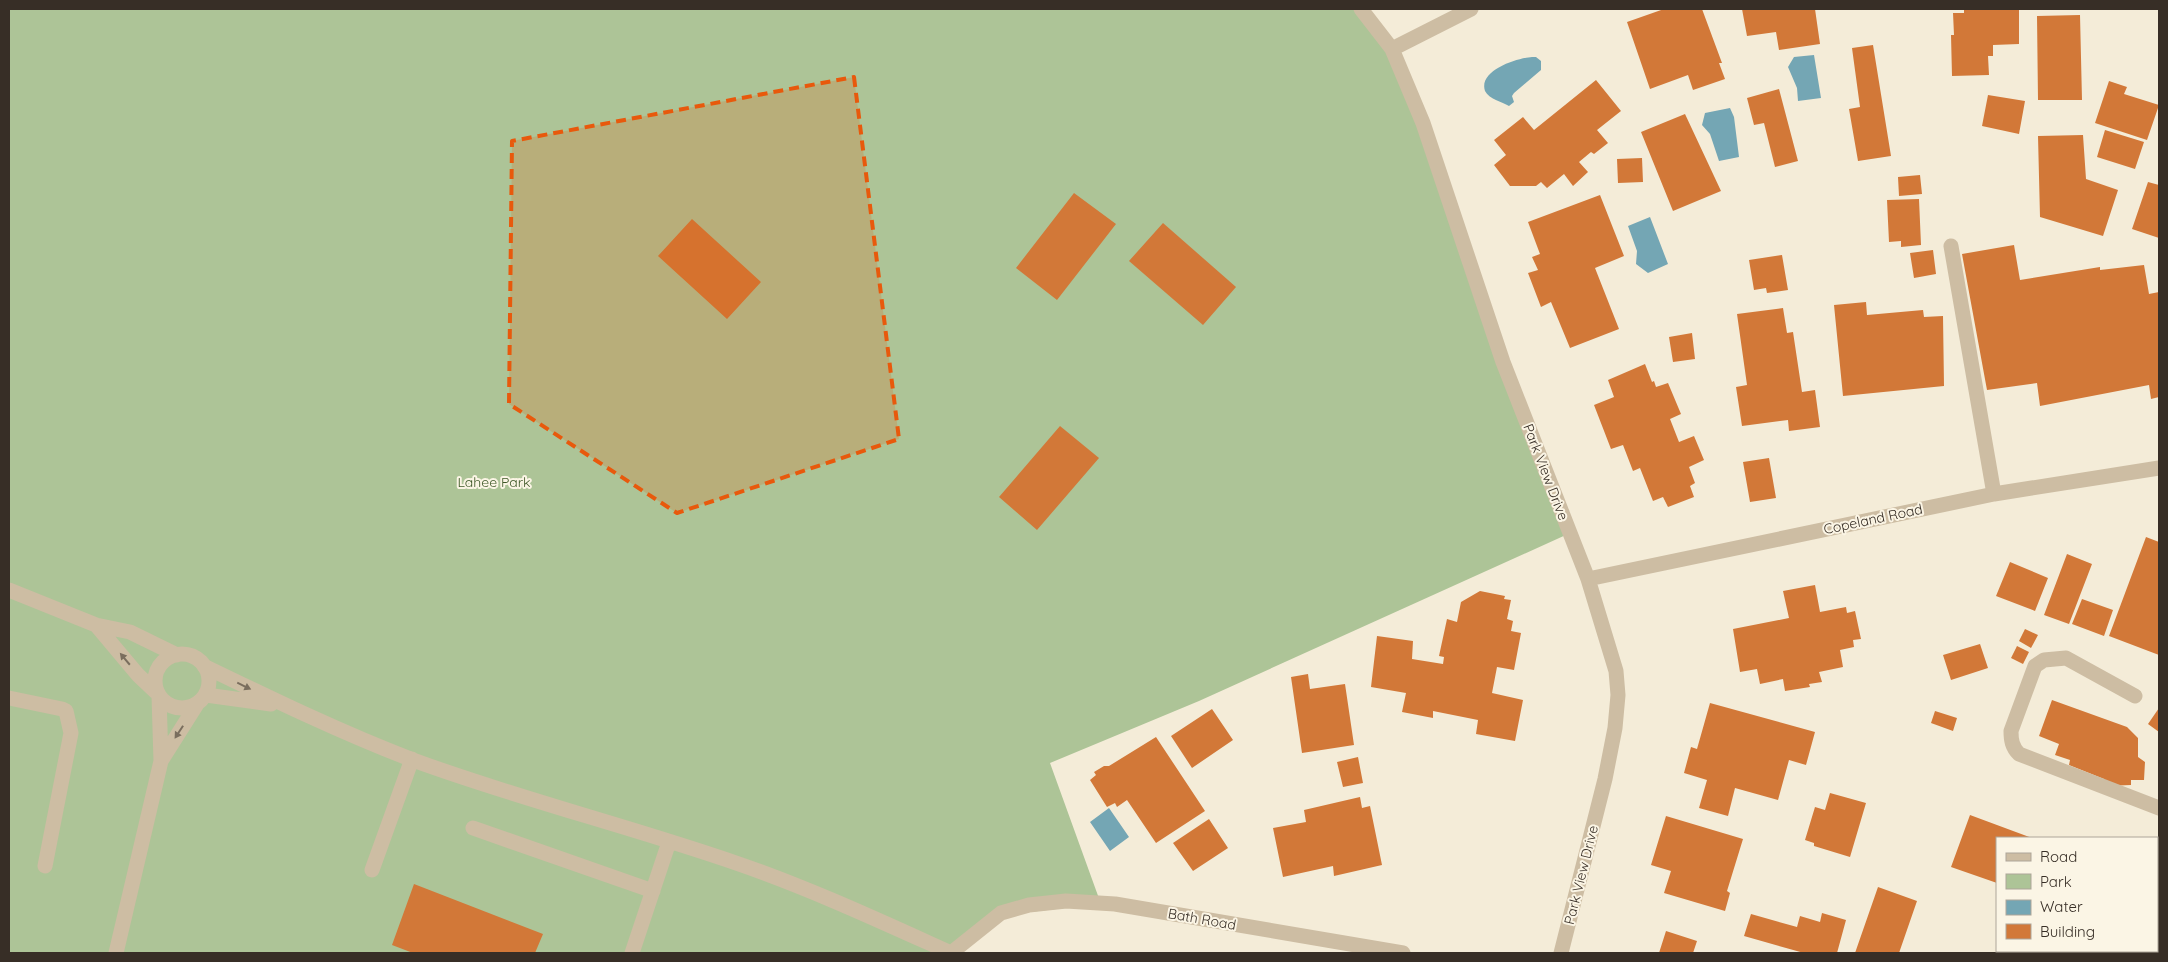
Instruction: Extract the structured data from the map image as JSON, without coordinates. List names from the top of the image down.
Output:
{
  "streets": {
    "street": ["Park View Drive", "Copeland Road", "Bath Road"]
  },
  "crossings": [
    ["Park View Drive", "Copeland Road"]
  ],
  "parks": ["Lahee Park"],
  "legend": [
    "Road",
    "Park",
    "Water",
    "Building"
  ]
}
